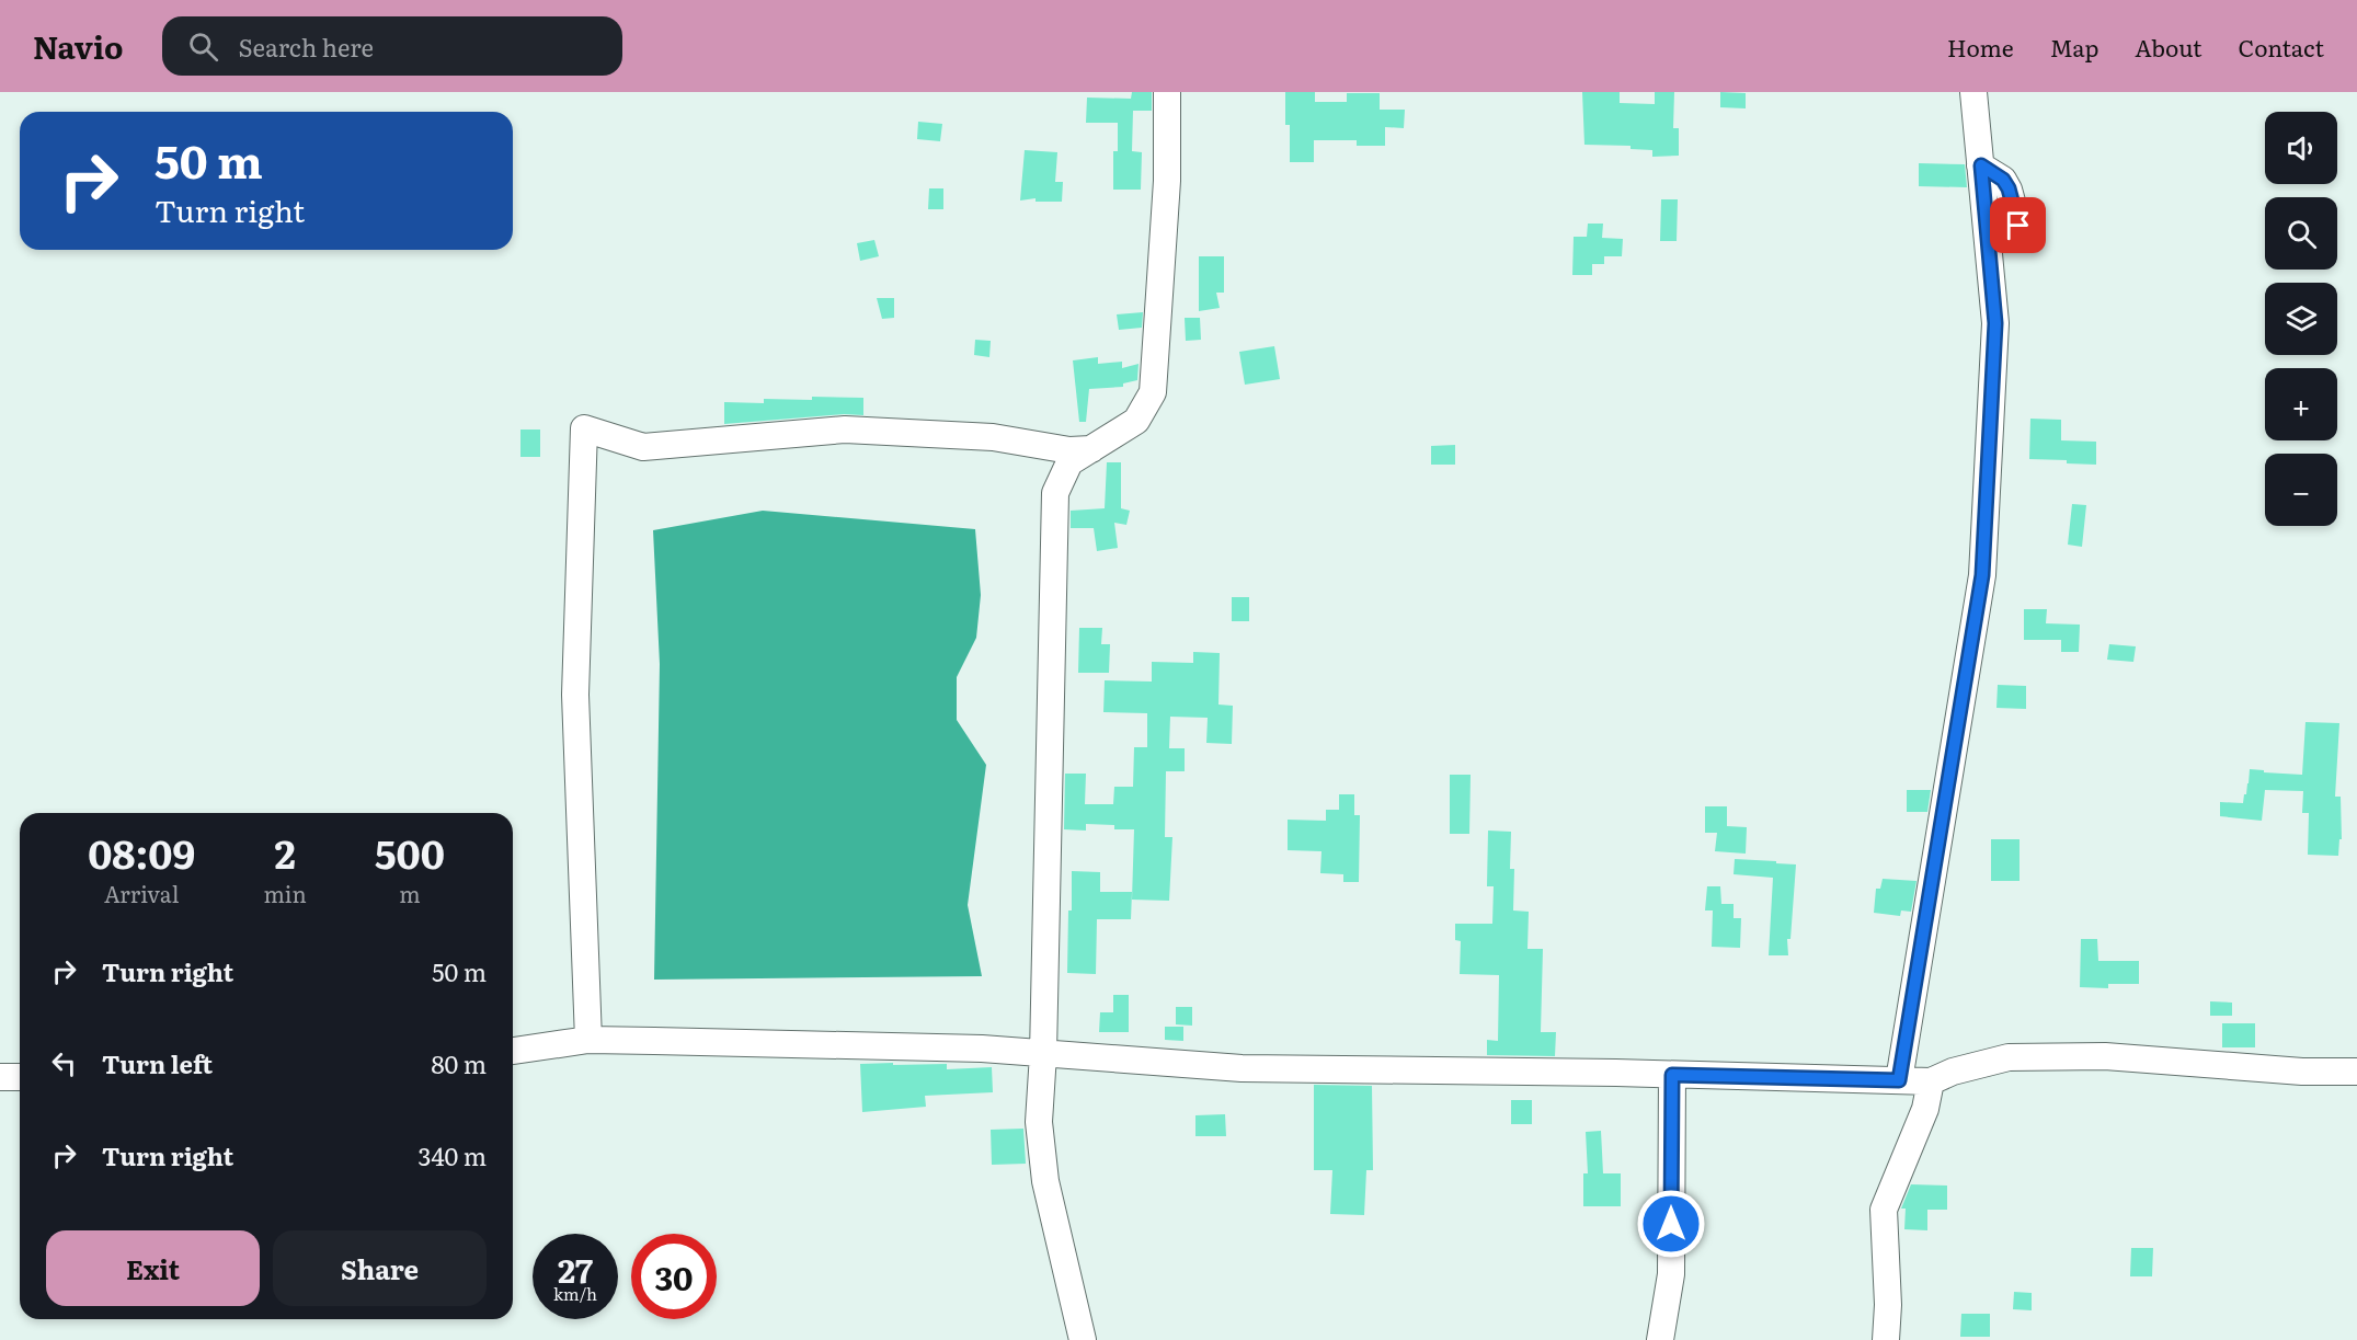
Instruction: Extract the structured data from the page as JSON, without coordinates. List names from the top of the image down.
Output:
{
  "page": {
    "header": "Navio",
    "search": "Search here",
    "nav": [
      "Home",
      "Map",
      "About",
      "Contact"
    ],
    "map_buttons": ["+", "−"],
    "turn": ["50 m", "Turn right"],
    "eta": [
      "08:09",
      "Arrival",
      "2",
      "min",
      "500",
      "m"
    ],
    "list": [
      {
        "name": "Turn right",
        "value": "50 m"
      },
      {
        "name": "Turn left",
        "value": "80 m"
      },
      {
        "name": "Turn right",
        "value": "340 m"
      }
    ],
    "buttons": ["Exit", "Share"],
    "speed": "27 km/h",
    "limit": "30"
  }
}
